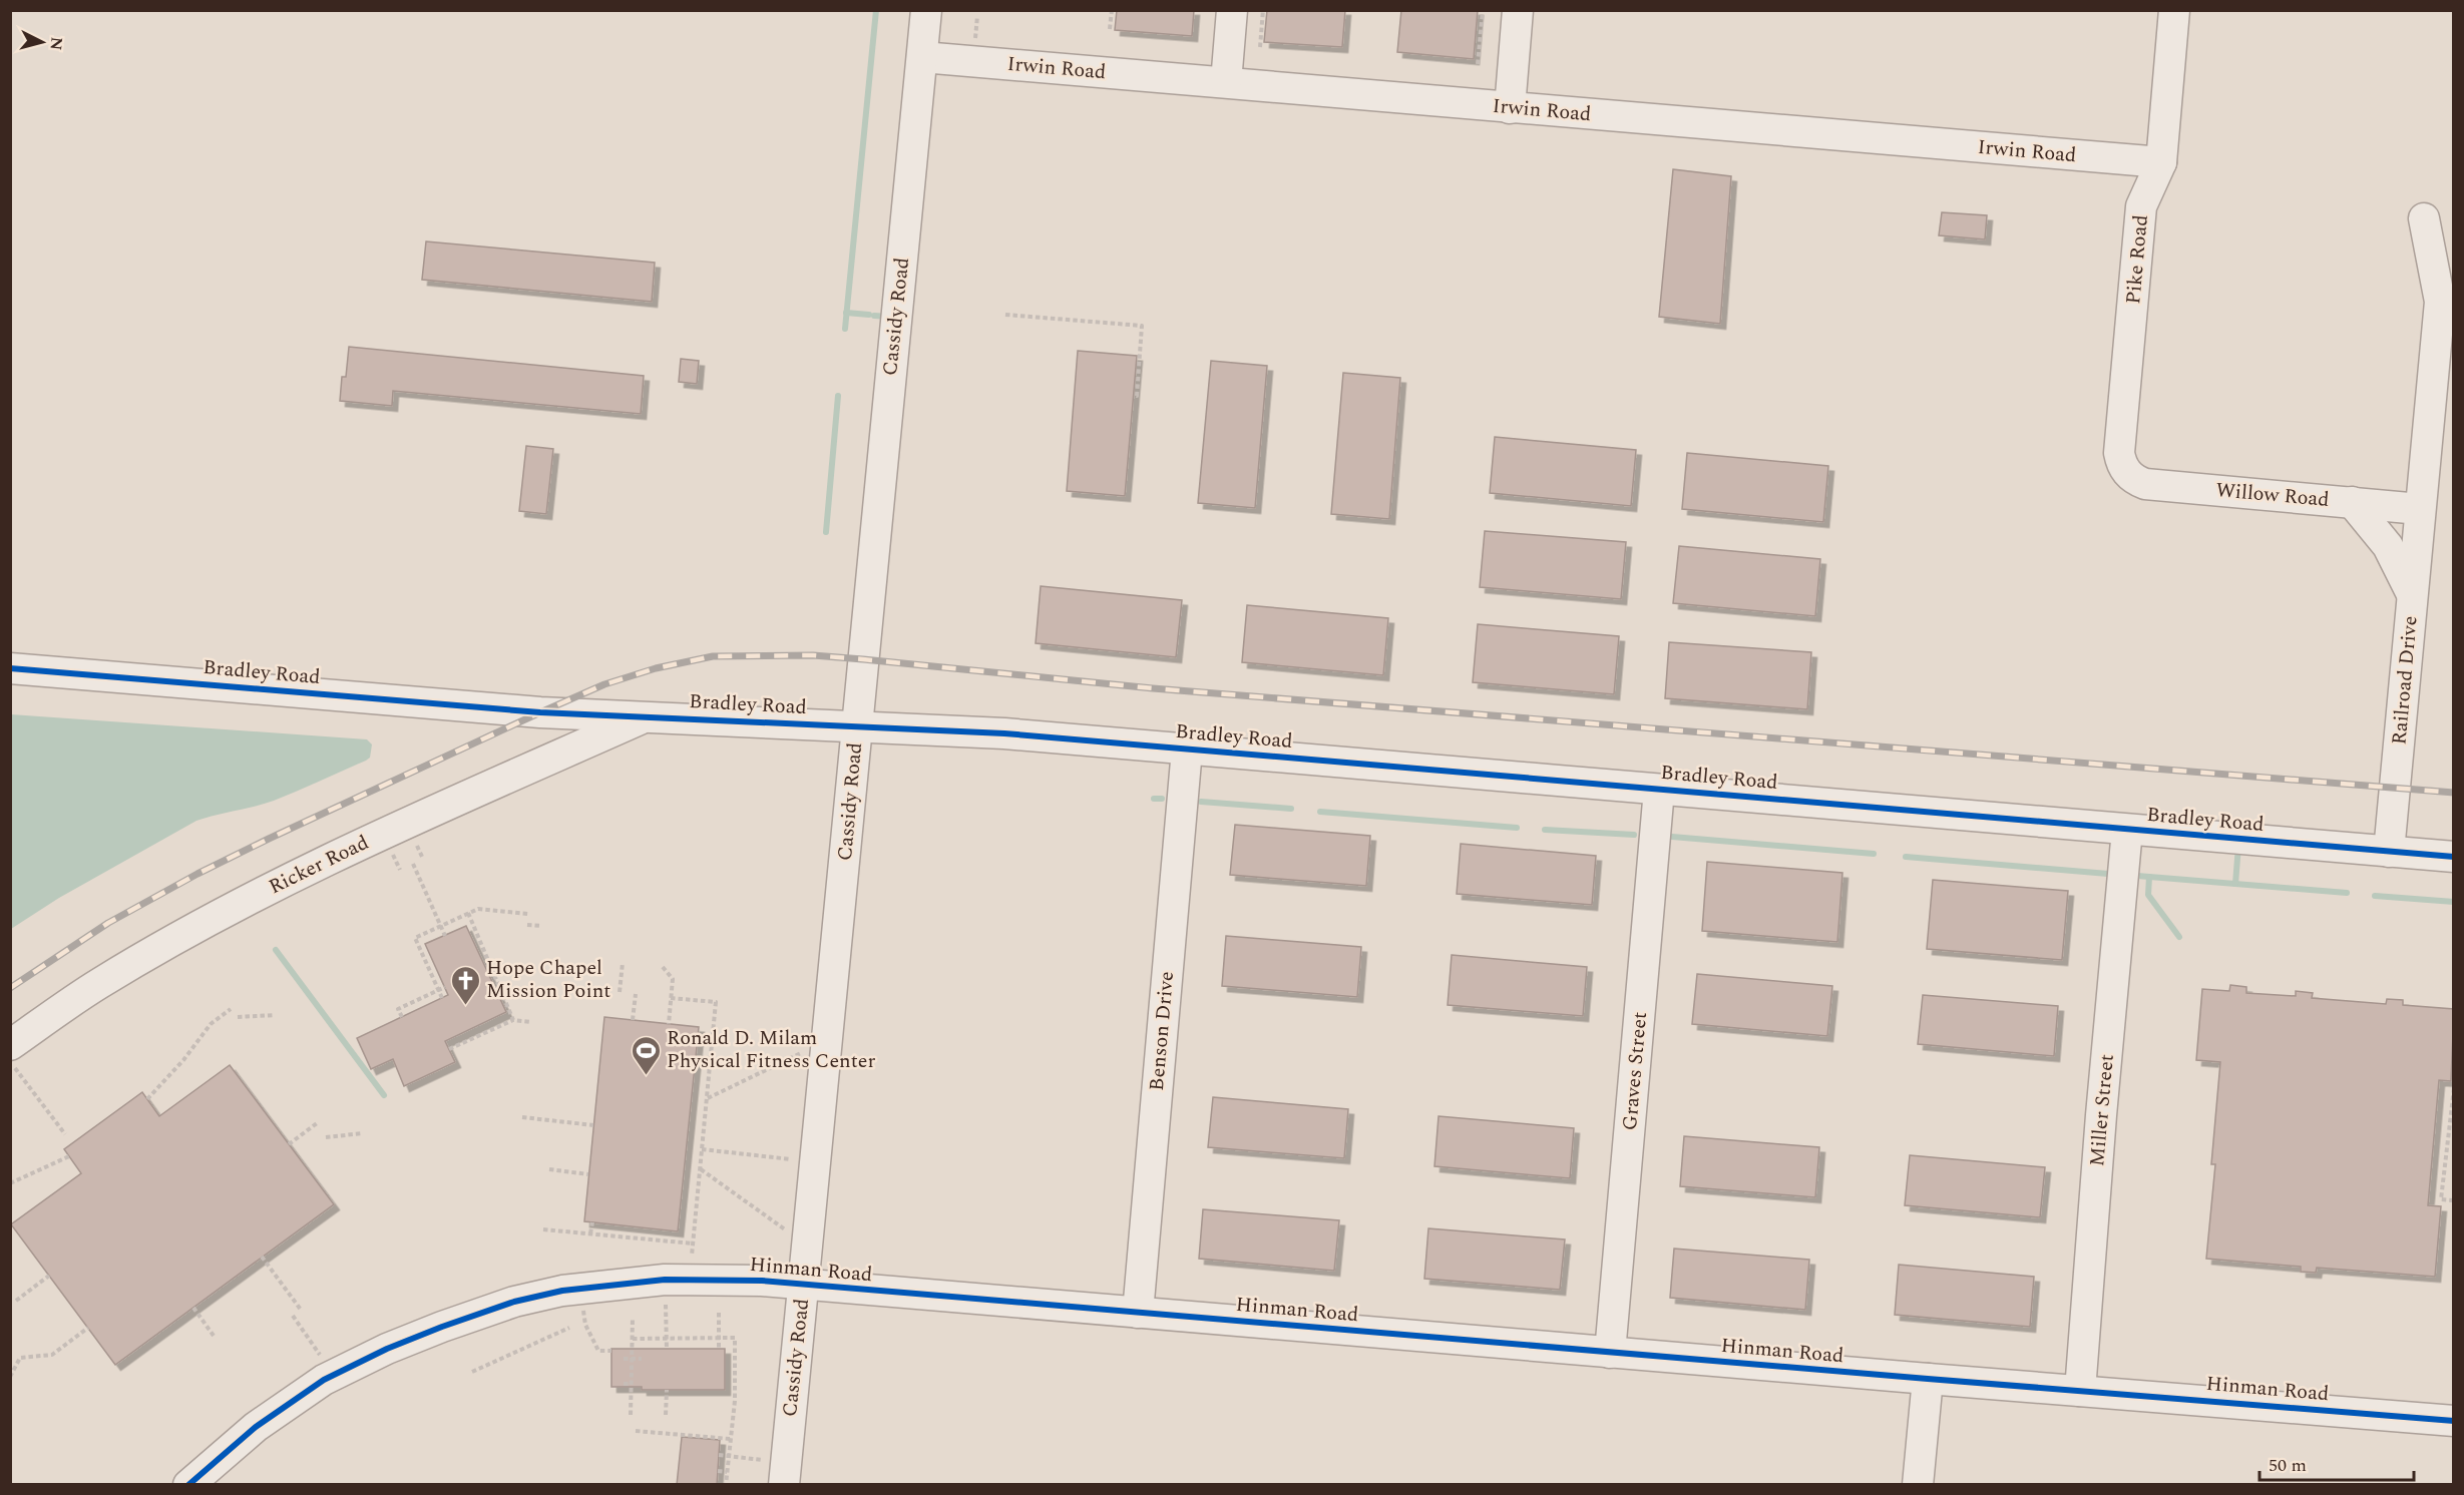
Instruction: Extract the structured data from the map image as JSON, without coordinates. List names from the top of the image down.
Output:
{
  "streets": {
    "street": [
      "Irwin Road",
      "Pike Road",
      "Cassidy Road",
      "Willow Road",
      "Bradley Road",
      "Railroad Drive",
      "Ricker Road",
      "Benson Drive",
      "Graves Street",
      "Miller Street",
      "Hinman Road"
    ]
  },
  "crossings": [
    ["Irwin Road", "Pike Road"],
    ["Irwin Road", "Cassidy Road"],
    ["Pike Road", "Willow Road"],
    ["Cassidy Road", "Bradley Road"],
    ["Cassidy Road", "Hinman Road"],
    ["Willow Road", "Railroad Drive"],
    ["Bradley Road", "Railroad Drive"],
    ["Bradley Road", "Ricker Road"],
    ["Bradley Road", "Benson Drive"],
    ["Bradley Road", "Graves Street"],
    ["Bradley Road", "Miller Street"],
    ["Benson Drive", "Hinman Road"],
    ["Graves Street", "Hinman Road"],
    ["Miller Street", "Hinman Road"]
  ],
  "places": {
    "church": ["Hope Chapel Mission Point"],
    "sports": ["Ronald D. Milam Physical Fitness Center"]
  },
  "scale_bar": "50 m",
  "north": "right"
}
